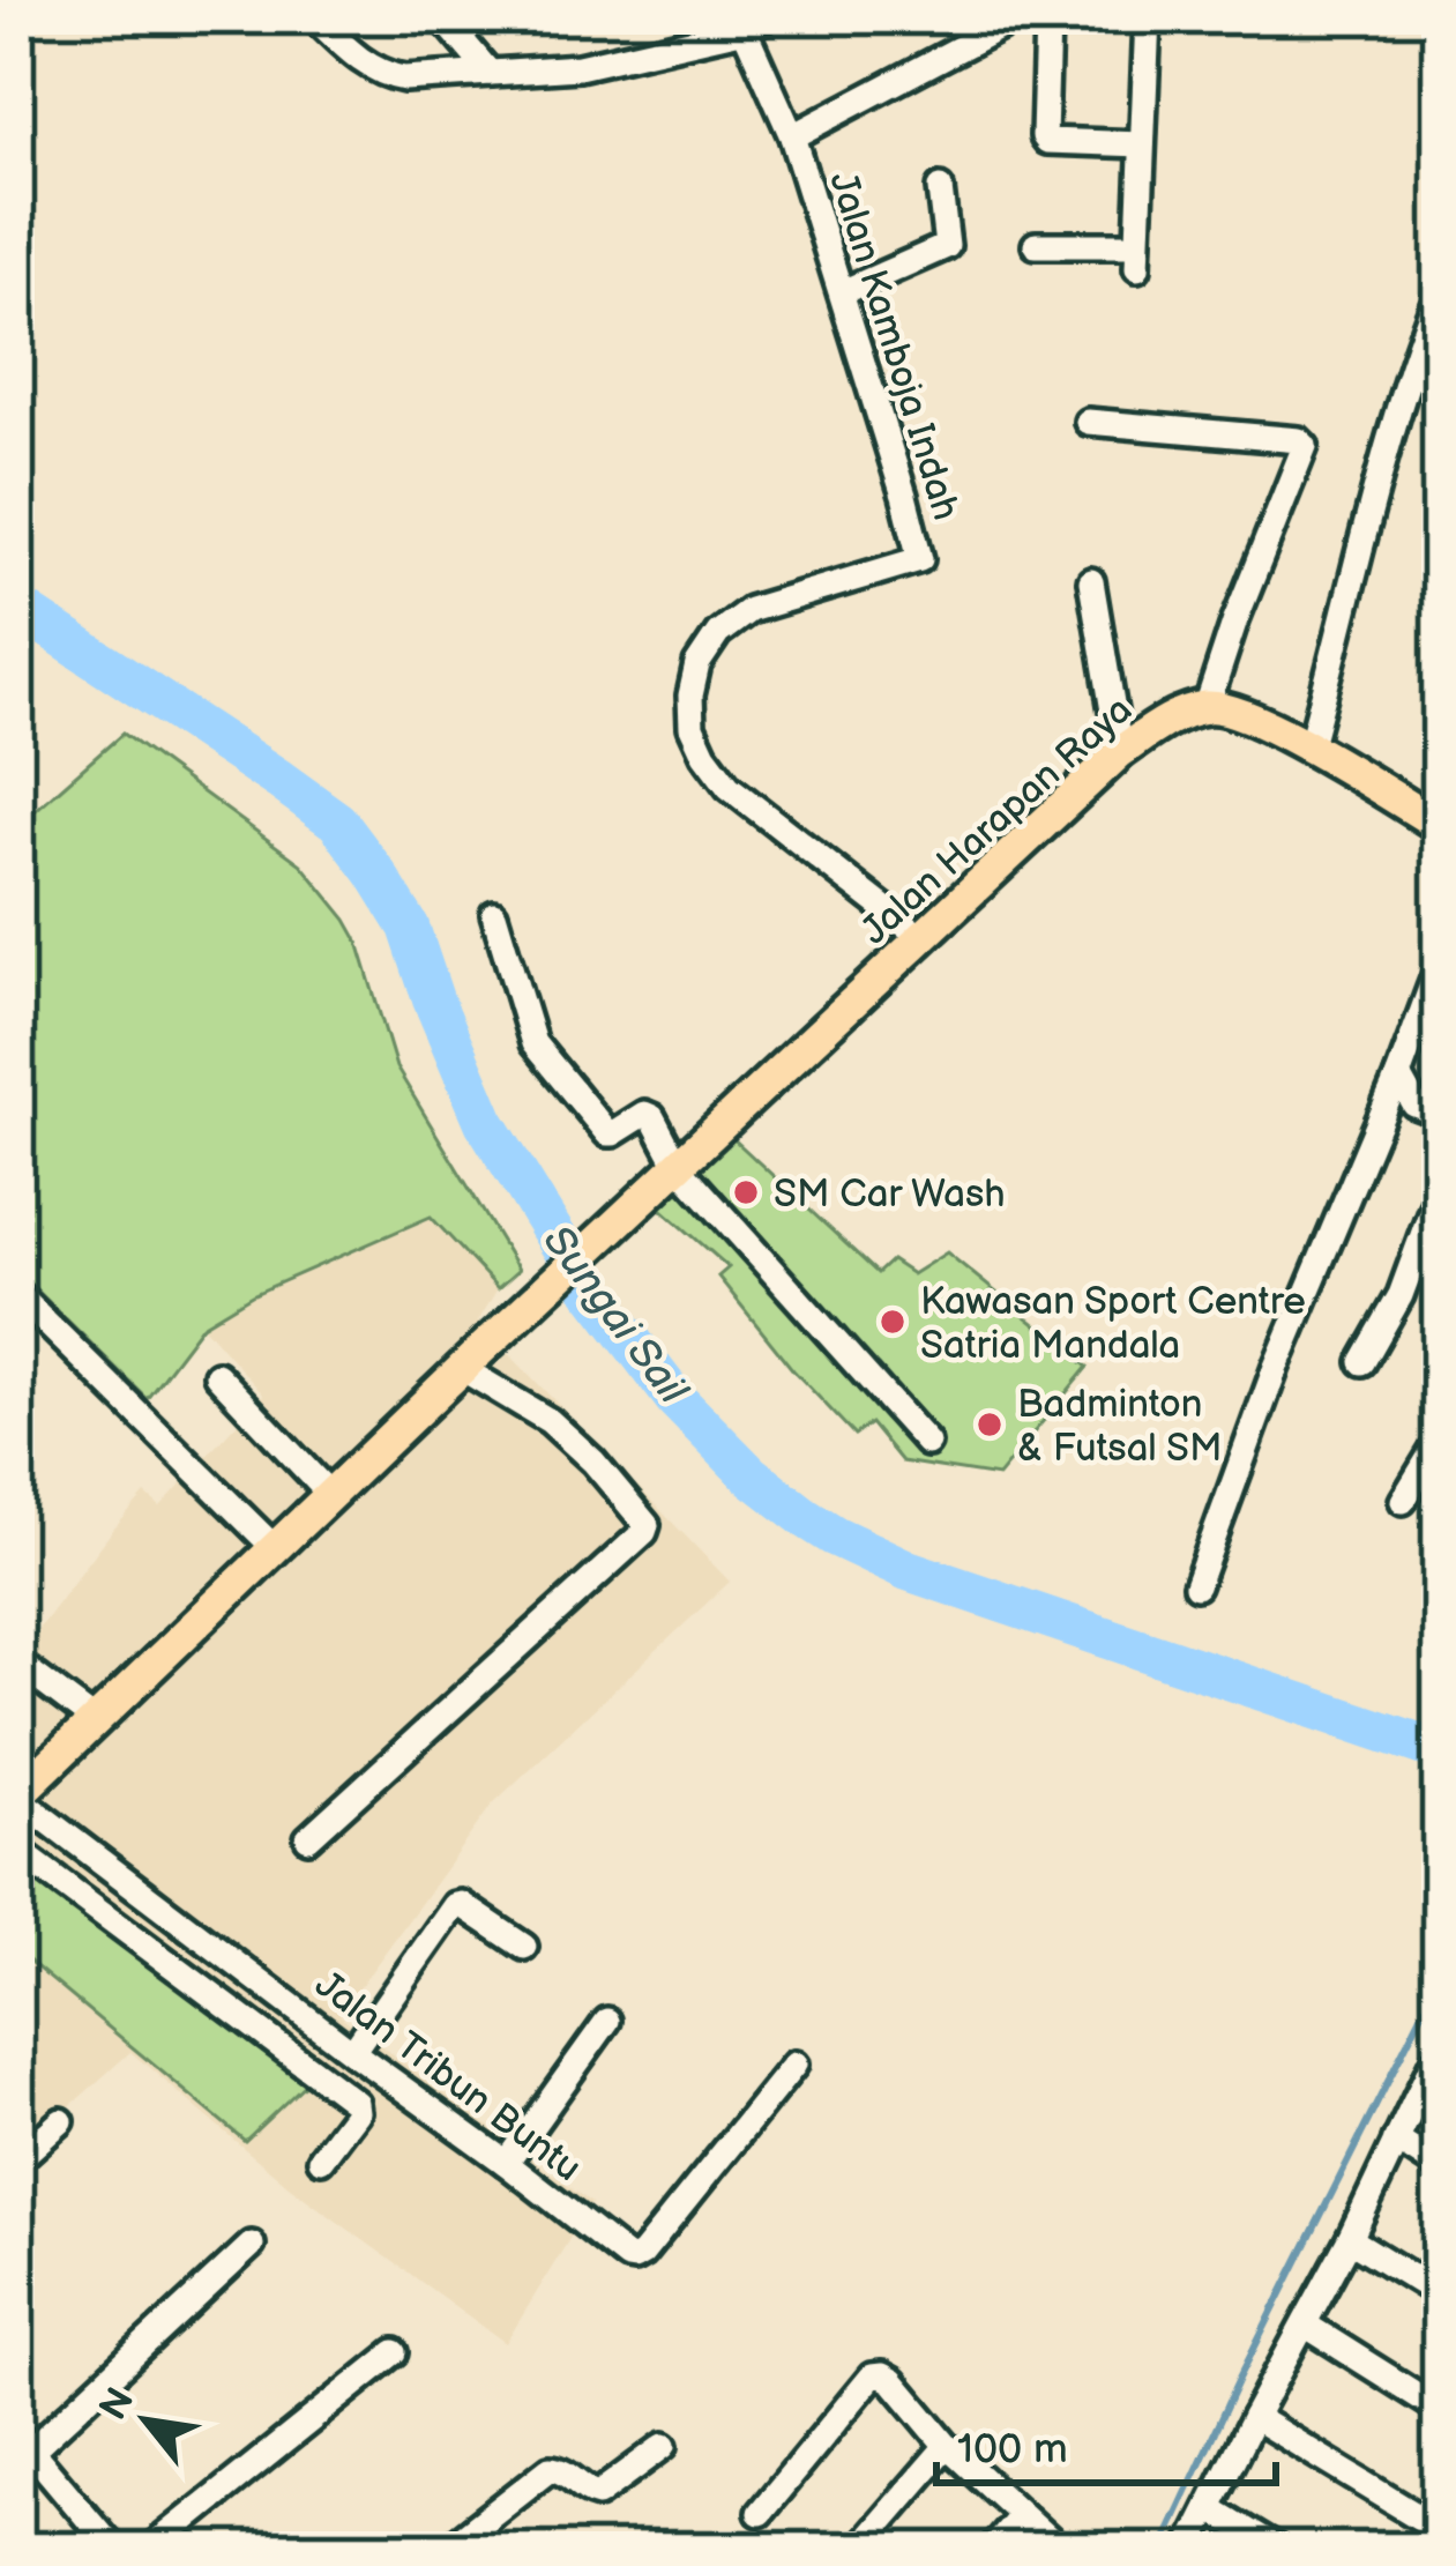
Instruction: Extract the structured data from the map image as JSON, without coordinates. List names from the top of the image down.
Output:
{
  "streets": {
    "main road": ["Jalan Harapan Raya"],
    "street": ["Jalan Kamboja Indah", "Jalan Tribun Buntu"]
  },
  "crossings": [
    ["Jalan Kamboja Indah", "Jalan Harapan Raya"]
  ],
  "water": ["Sungai Sail"],
  "places": ["SM Car Wash", "Kawasan Sport Centre Satria Mandala", "Badminton & Futsal SM"],
  "scale_bar": "100 m",
  "north": "top left"
}
